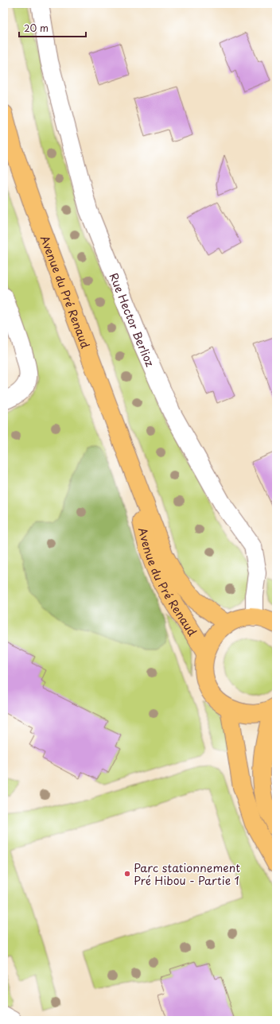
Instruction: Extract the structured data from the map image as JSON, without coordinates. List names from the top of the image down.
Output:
{
  "streets": {
    "main road": ["Avenue du Pré Renaud"],
    "street": ["Rue Hector Berlioz"]
  },
  "places": ["Parc stationnement Pré Hibou - Partie 1"],
  "scale_bar": "20 m"
}
